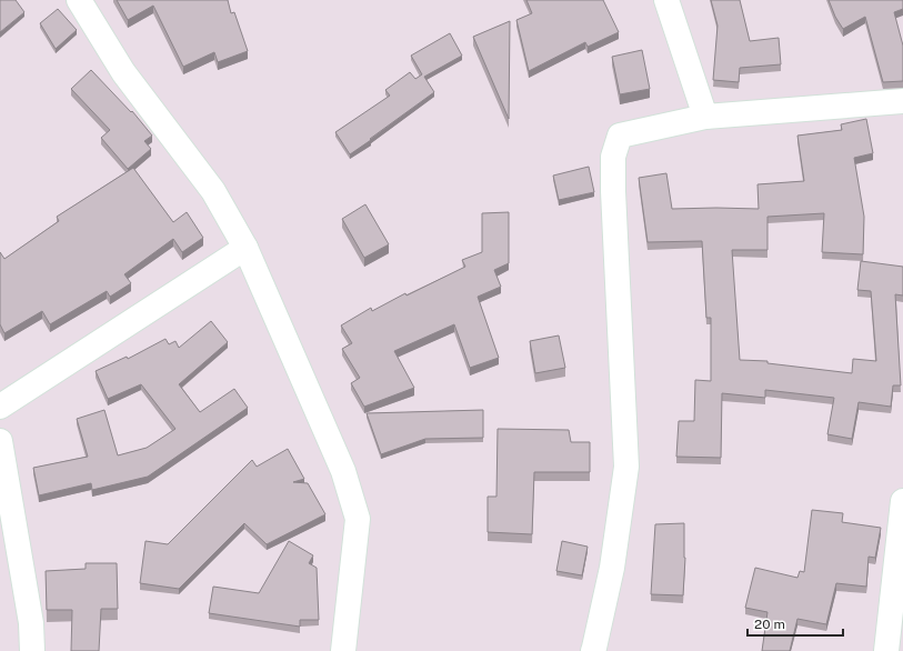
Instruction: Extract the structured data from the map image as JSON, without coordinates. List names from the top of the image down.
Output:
{
  "scale_bar": "20 m"
}
